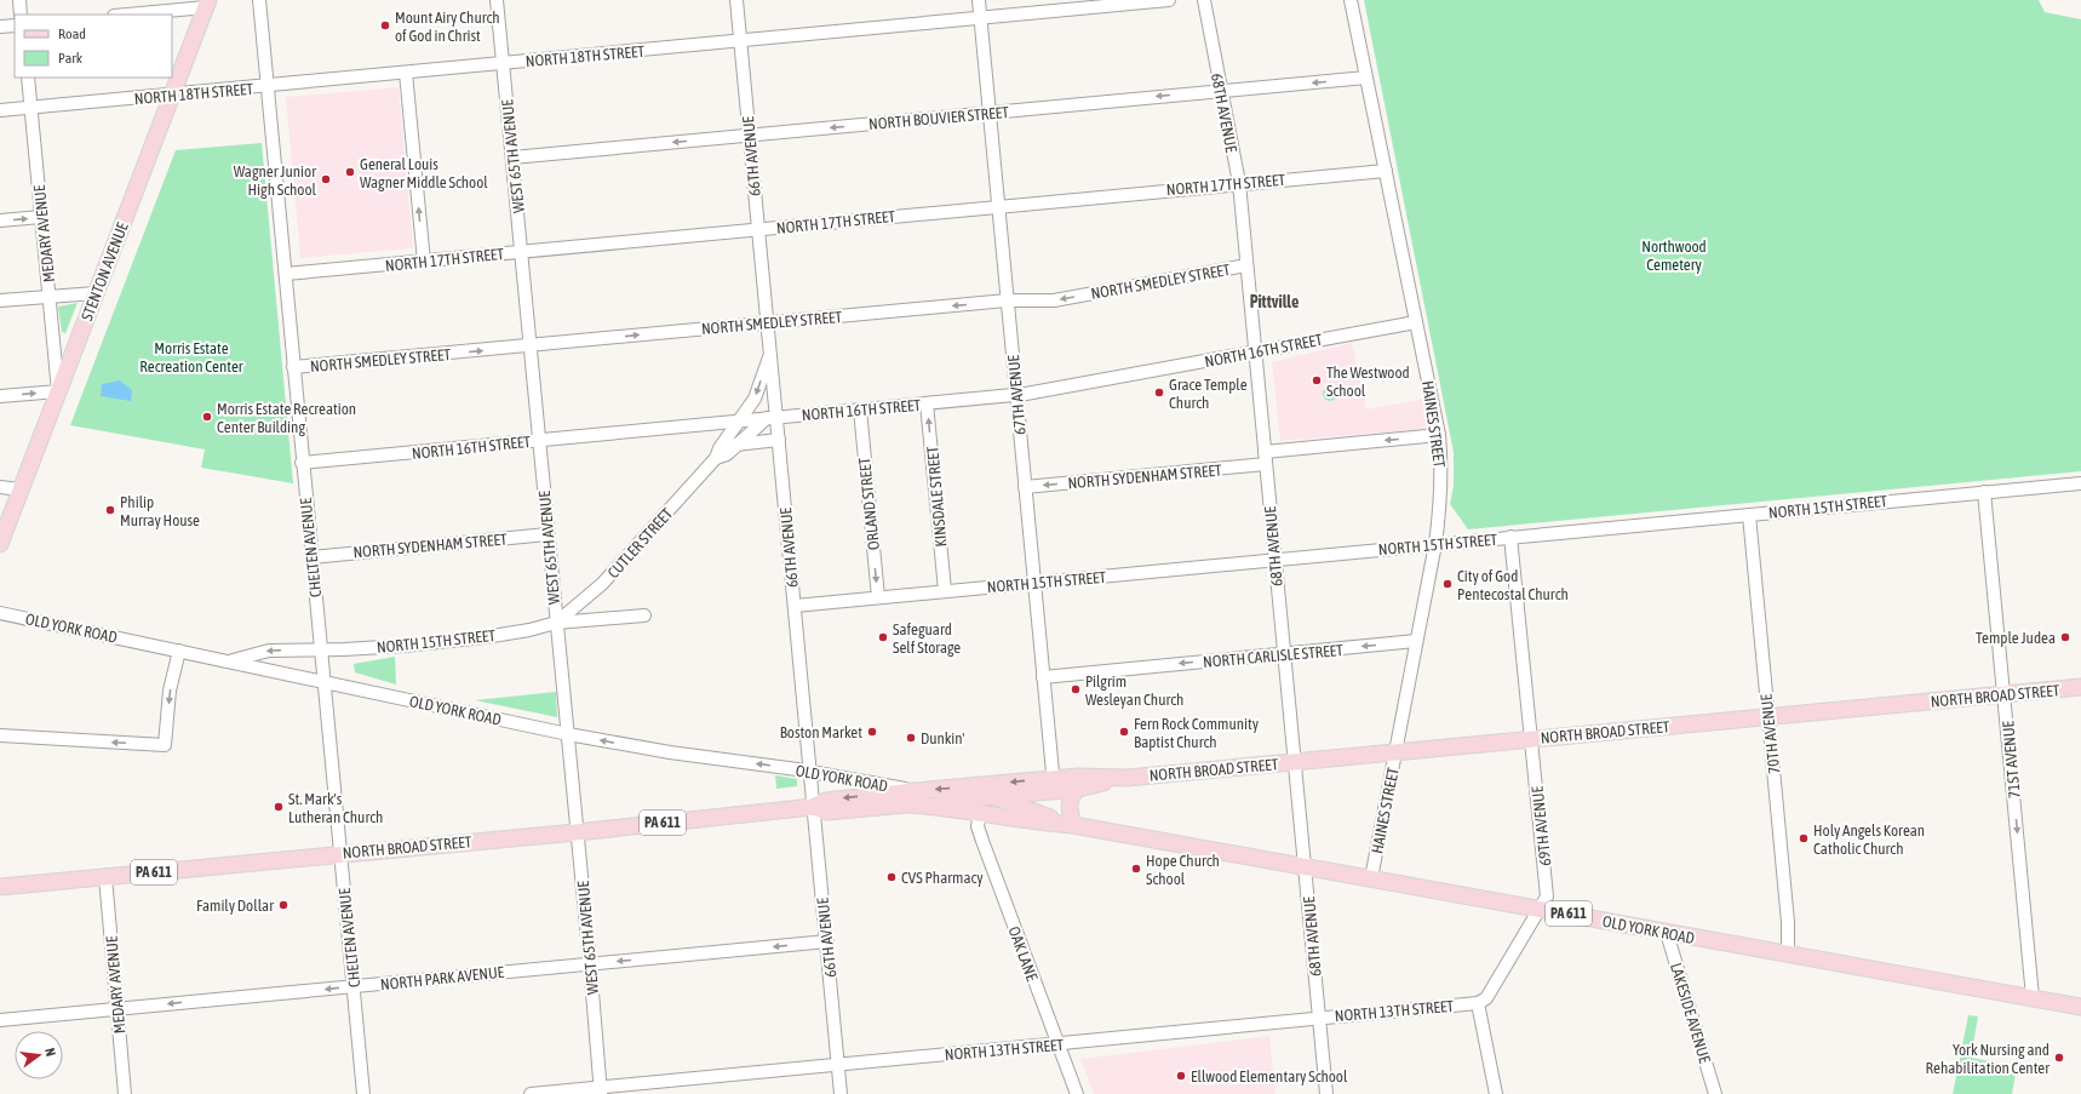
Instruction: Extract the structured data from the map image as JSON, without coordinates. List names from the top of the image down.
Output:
{
  "streets": {
    "main road": [
      "STENTON AVENUE",
      "OLD YORK ROAD",
      "NORTH BROAD STREET",
      "PA 611"
    ],
    "street": [
      "NORTH 18TH STREET",
      "68TH AVENUE",
      "NORTH BOUVIER STREET",
      "WEST 65TH AVENUE",
      "66TH AVENUE",
      "NORTH 17TH STREET",
      "MEDARY AVENUE",
      "NORTH SMEDLEY STREET",
      "NORTH 16TH STREET",
      "67TH AVENUE",
      "HAINES STREET",
      "NORTH SYDENHAM STREET",
      "KINSDALE STREET",
      "ORLAND STREET",
      "NORTH 15TH STREET",
      "CUTLER STREET",
      "CHELTEN AVENUE",
      "NORTH CARLISLE STREET",
      "70TH AVENUE",
      "71ST AVENUE",
      "69TH AVENUE",
      "OAK LANE",
      "NORTH PARK AVENUE",
      "NORTH 13TH STREET",
      "LAKESIDE AVENUE"
    ]
  },
  "crossings": [
    ["NORTH 18TH STREET", "WEST 65TH AVENUE"],
    ["NORTH 18TH STREET", "66TH AVENUE"],
    ["NORTH 18TH STREET", "MEDARY AVENUE"],
    ["NORTH 18TH STREET", "STENTON AVENUE"],
    ["NORTH 18TH STREET", "67TH AVENUE"],
    ["NORTH 18TH STREET", "CHELTEN AVENUE"],
    ["68TH AVENUE", "NORTH BOUVIER STREET"],
    ["68TH AVENUE", "NORTH 17TH STREET"],
    ["68TH AVENUE", "NORTH SMEDLEY STREET"],
    ["68TH AVENUE", "NORTH 16TH STREET"],
    ["68TH AVENUE", "NORTH SYDENHAM STREET"],
    ["68TH AVENUE", "NORTH 15TH STREET"],
    ["68TH AVENUE", "OLD YORK ROAD"],
    ["68TH AVENUE", "NORTH CARLISLE STREET"],
    ["68TH AVENUE", "NORTH BROAD STREET"],
    ["68TH AVENUE", "NORTH 13TH STREET"],
    ["NORTH BOUVIER STREET", "WEST 65TH AVENUE"],
    ["NORTH BOUVIER STREET", "66TH AVENUE"],
    ["NORTH BOUVIER STREET", "67TH AVENUE"],
    ["NORTH BOUVIER STREET", "HAINES STREET"],
    ["WEST 65TH AVENUE", "NORTH 17TH STREET"],
    ["WEST 65TH AVENUE", "NORTH SMEDLEY STREET"],
    ["WEST 65TH AVENUE", "NORTH 16TH STREET"],
    ["WEST 65TH AVENUE", "NORTH SYDENHAM STREET"],
    ["WEST 65TH AVENUE", "NORTH 15TH STREET"],
    ["WEST 65TH AVENUE", "CUTLER STREET"],
    ["WEST 65TH AVENUE", "OLD YORK ROAD"],
    ["WEST 65TH AVENUE", "NORTH BROAD STREET"],
    ["WEST 65TH AVENUE", "NORTH PARK AVENUE"],
    ["WEST 65TH AVENUE", "NORTH 13TH STREET"],
    ["66TH AVENUE", "NORTH 17TH STREET"],
    ["66TH AVENUE", "NORTH SMEDLEY STREET"],
    ["66TH AVENUE", "NORTH 16TH STREET"],
    ["66TH AVENUE", "NORTH 15TH STREET"],
    ["66TH AVENUE", "CUTLER STREET"],
    ["66TH AVENUE", "OLD YORK ROAD"],
    ["66TH AVENUE", "NORTH BROAD STREET"],
    ["66TH AVENUE", "NORTH PARK AVENUE"],
    ["66TH AVENUE", "NORTH 13TH STREET"],
    ["NORTH 17TH STREET", "67TH AVENUE"],
    ["NORTH 17TH STREET", "HAINES STREET"],
    ["NORTH 17TH STREET", "CHELTEN AVENUE"],
    ["MEDARY AVENUE", "STENTON AVENUE"],
    ["MEDARY AVENUE", "NORTH BROAD STREET"],
    ["MEDARY AVENUE", "NORTH PARK AVENUE"],
    ["NORTH SMEDLEY STREET", "67TH AVENUE"],
    ["NORTH SMEDLEY STREET", "CHELTEN AVENUE"],
    ["NORTH 16TH STREET", "67TH AVENUE"],
    ["NORTH 16TH STREET", "HAINES STREET"],
    ["NORTH 16TH STREET", "KINSDALE STREET"],
    ["NORTH 16TH STREET", "ORLAND STREET"],
    ["NORTH 16TH STREET", "CUTLER STREET"],
    ["NORTH 16TH STREET", "CHELTEN AVENUE"],
    ["67TH AVENUE", "NORTH SYDENHAM STREET"],
    ["67TH AVENUE", "NORTH 15TH STREET"],
    ["67TH AVENUE", "NORTH CARLISLE STREET"],
    ["67TH AVENUE", "NORTH BROAD STREET"],
    ["HAINES STREET", "NORTH 15TH STREET"],
    ["HAINES STREET", "OLD YORK ROAD"],
    ["HAINES STREET", "NORTH CARLISLE STREET"],
    ["HAINES STREET", "NORTH BROAD STREET"],
    ["NORTH SYDENHAM STREET", "CHELTEN AVENUE"],
    ["KINSDALE STREET", "NORTH 15TH STREET"],
    ["ORLAND STREET", "NORTH 15TH STREET"],
    ["NORTH 15TH STREET", "CUTLER STREET"],
    ["NORTH 15TH STREET", "CHELTEN AVENUE"],
    ["NORTH 15TH STREET", "OLD YORK ROAD"],
    ["NORTH 15TH STREET", "70TH AVENUE"],
    ["NORTH 15TH STREET", "71ST AVENUE"],
    ["NORTH 15TH STREET", "69TH AVENUE"],
    ["CHELTEN AVENUE", "OLD YORK ROAD"],
    ["CHELTEN AVENUE", "NORTH BROAD STREET"],
    ["CHELTEN AVENUE", "NORTH PARK AVENUE"],
    ["OLD YORK ROAD", "NORTH BROAD STREET"],
    ["OLD YORK ROAD", "70TH AVENUE"],
    ["OLD YORK ROAD", "71ST AVENUE"],
    ["OLD YORK ROAD", "69TH AVENUE"],
    ["OLD YORK ROAD", "OAK LANE"],
    ["OLD YORK ROAD", "LAKESIDE AVENUE"],
    ["NORTH BROAD STREET", "70TH AVENUE"],
    ["NORTH BROAD STREET", "71ST AVENUE"],
    ["NORTH BROAD STREET", "69TH AVENUE"],
    ["69TH AVENUE", "NORTH 13TH STREET"],
    ["OAK LANE", "NORTH 13TH STREET"]
  ],
  "one_way": [
    "NORTH BOUVIER STREET",
    "NORTH SYDENHAM STREET",
    "KINSDALE STREET",
    "ORLAND STREET",
    "NORTH CARLISLE STREET",
    "71ST AVENUE",
    "NORTH PARK AVENUE"
  ],
  "districts": ["Pittville"],
  "parks": ["Northwood Cemetery", "Morris Estate Recreation Center"],
  "places": [
    "Mount Airy Church of God in Christ",
    "General Louis Wagner Middle School",
    "Wagner Junior High School",
    "The Westwood School",
    "Grace Temple Church",
    "Morris Estate Recreation Center Building",
    "Philip Murray House",
    "City of God Pentecostal Church",
    "Safeguard Self Storage",
    "Temple Judea",
    "Pilgrim Wesleyan Church",
    "Boston Market",
    "Fern Rock Community Baptist Church",
    "Dunkin'",
    "St. Mark's Lutheran Church",
    "Holy Angels Korean Catholic Church",
    "Hope Church School",
    "CVS Pharmacy",
    "Family Dollar",
    "York Nursing and Rehabilitation Center",
    "Ellwood Elementary School"
  ],
  "legend": ["Road", "Park"],
  "north": "right"
}
